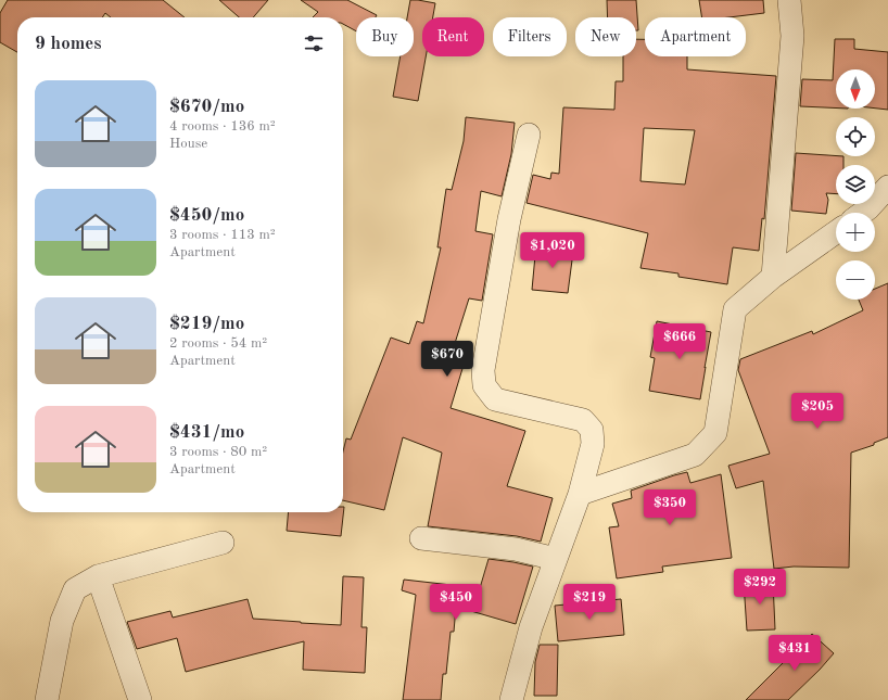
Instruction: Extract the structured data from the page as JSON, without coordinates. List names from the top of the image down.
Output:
{
  "north": "bottom",
  "page": {
    "chip": [
      "Buy",
      "Rent",
      "Filters",
      "New",
      "Apartment"
    ],
    "heading": "9 homes",
    "map_buttons": ["+", "−"],
    "list": [
      {
        "name": "$670/mo",
        "note": "4 rooms · 136 m² · House"
      },
      {
        "name": "$450/mo",
        "note": "3 rooms · 113 m² · Apartment"
      },
      {
        "name": "$219/mo",
        "note": "2 rooms · 54 m² · Apartment"
      },
      {
        "name": "$431/mo",
        "note": "3 rooms · 80 m² · Apartment"
      }
    ],
    "price": [
      "$1,020",
      "$666",
      "$670",
      "$205",
      "$350",
      "$292",
      "$450",
      "$219",
      "$431"
    ]
  }
}
